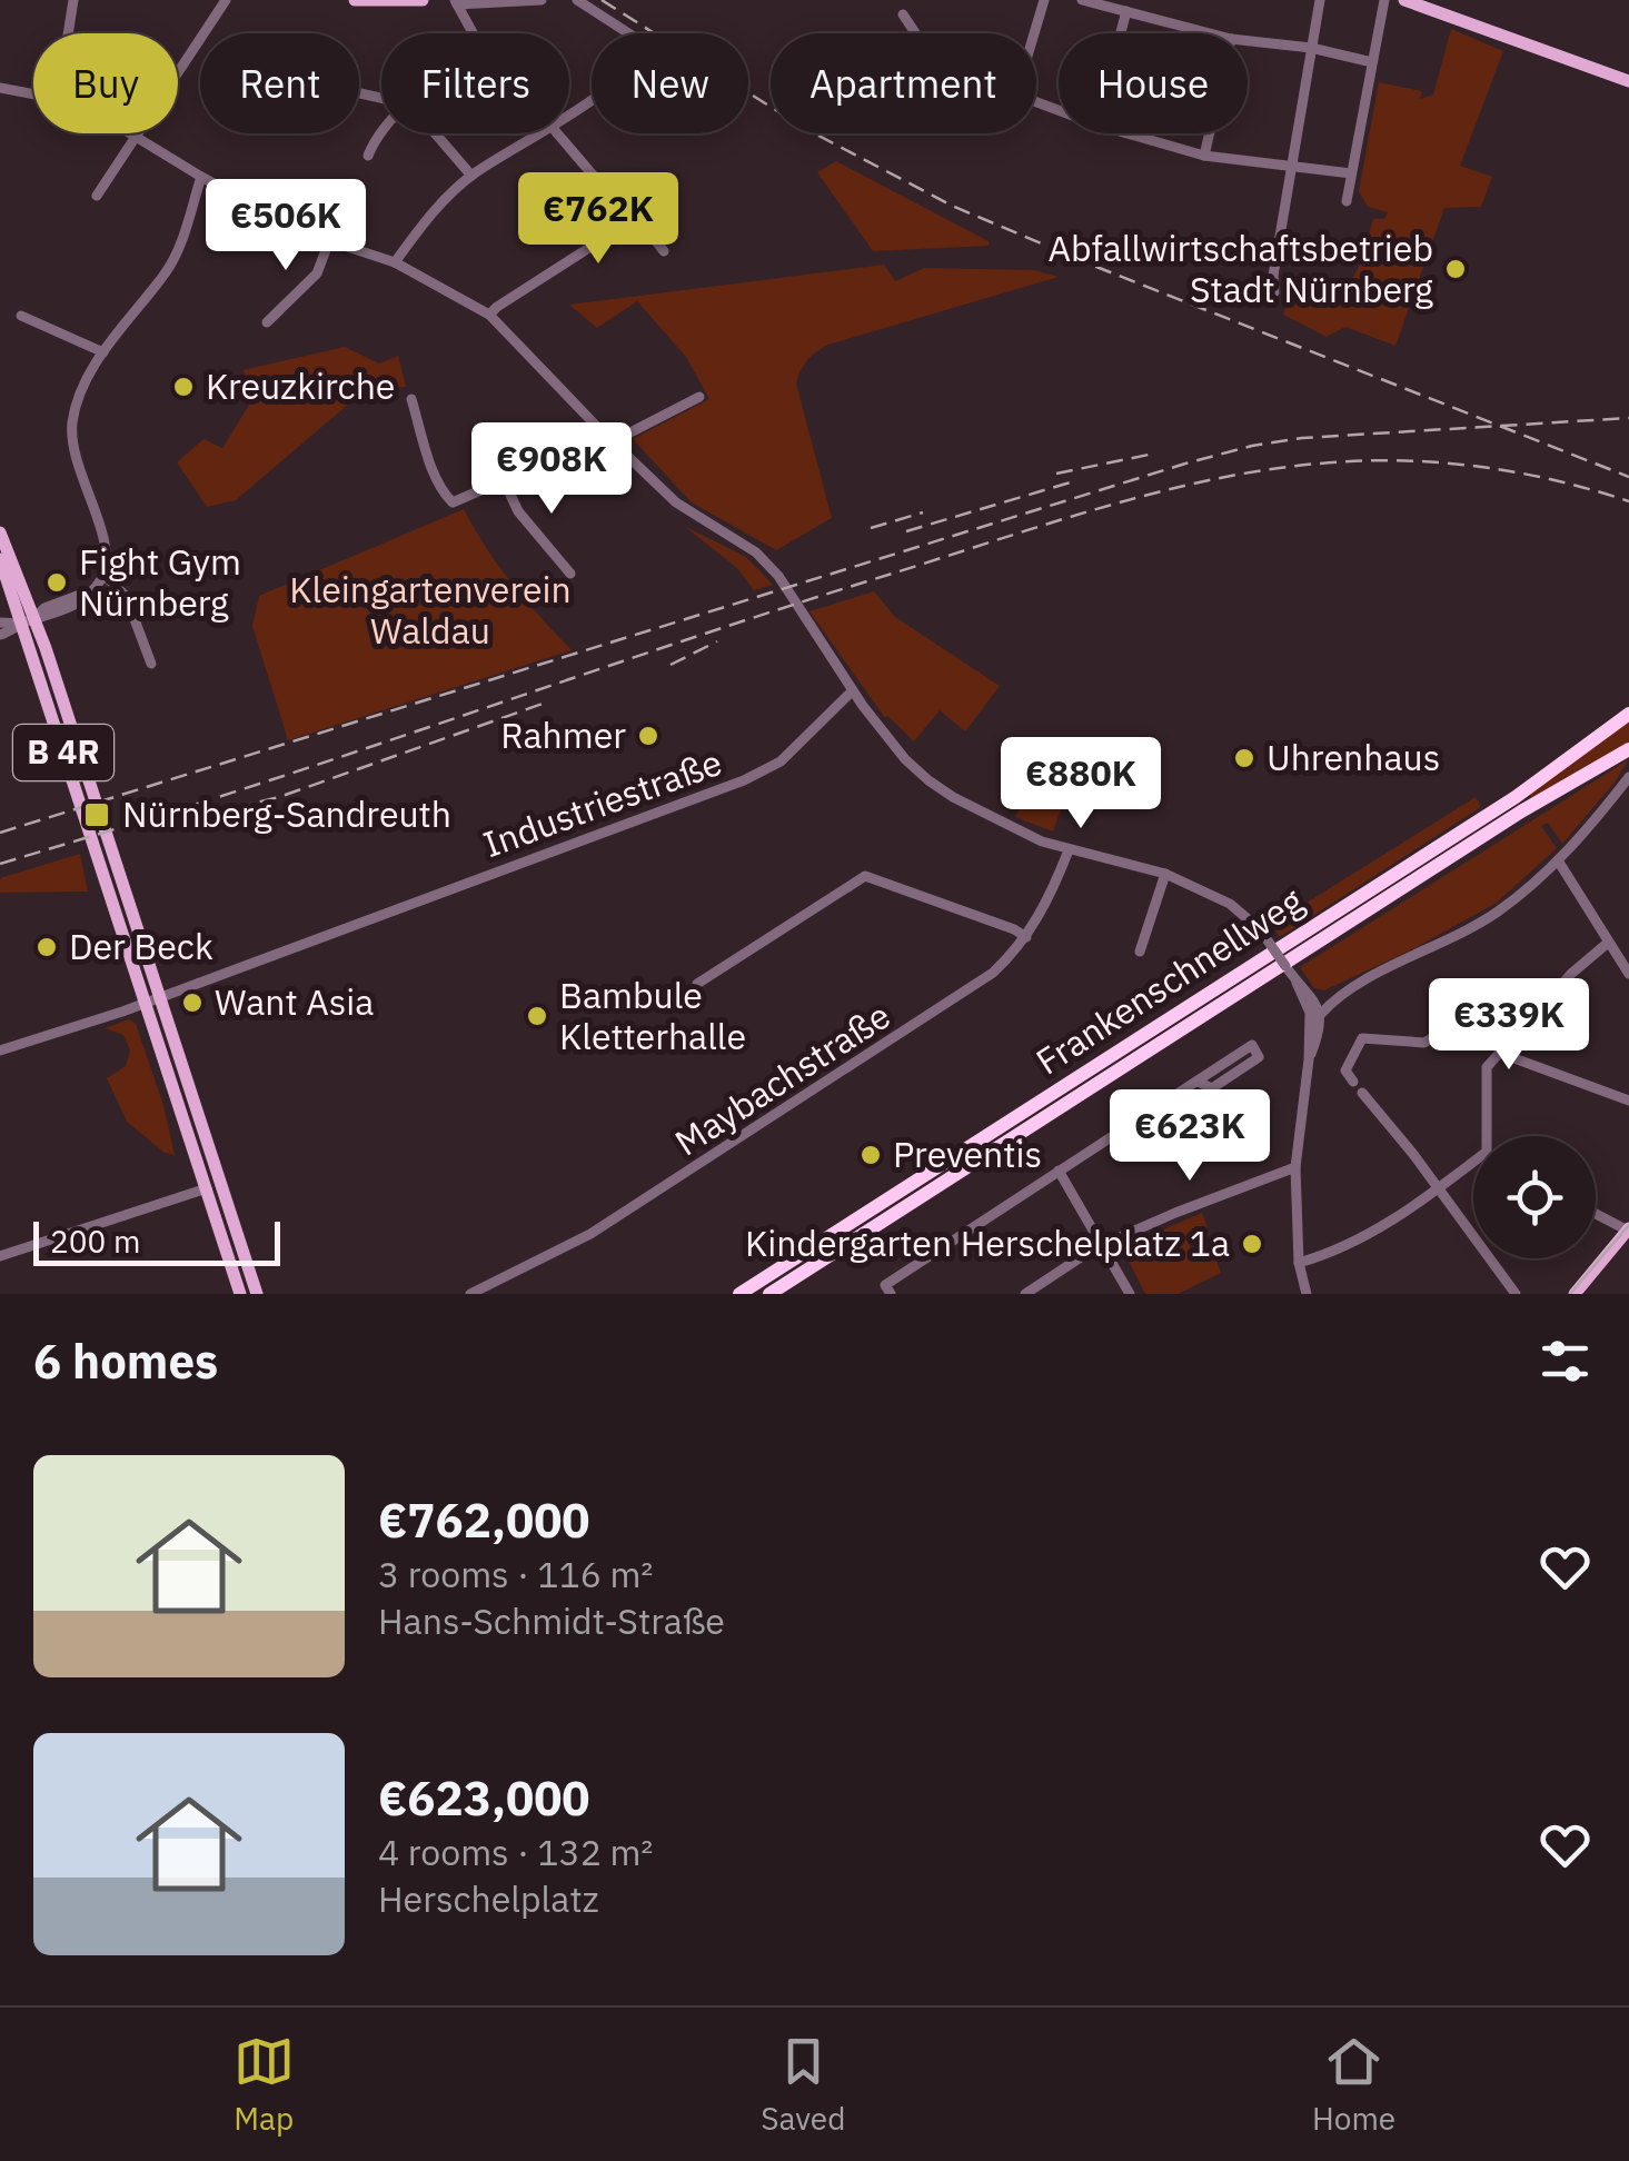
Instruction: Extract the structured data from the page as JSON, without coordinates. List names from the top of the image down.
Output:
{
  "streets": {
    "highway": ["Frankenschnellweg"],
    "main road": ["B 4R"],
    "street": ["Industriestraße", "Maybachstraße"]
  },
  "crossings": [
    ["B 4R", "Industriestraße"]
  ],
  "parks": ["Kleingartenverein Waldau"],
  "places": {
    "other": [
      "Abfallwirtschaftsbetrieb Stadt Nürnberg",
      "Kreuzkirche",
      "Fight Gym Nürnberg",
      "Rahmer",
      "Uhrenhaus",
      "Der Beck",
      "Want Asia",
      "Bambule Kletterhalle",
      "Preventis",
      "Kindergarten Herschelplatz 1a"
    ],
    "transit": ["Nürnberg-Sandreuth"]
  },
  "scale_bar": "200 m",
  "page": {
    "chip": [
      "Buy",
      "Rent",
      "Filters",
      "New",
      "Apartment",
      "House"
    ],
    "price": [
      "€762K",
      "€506K",
      "€908K",
      "€880K",
      "€339K",
      "€623K"
    ],
    "scale": "200 m",
    "heading": "6 homes",
    "list": [
      {
        "name": "€762,000",
        "note": "3 rooms · 116 m² · Hans-Schmidt-Straße"
      },
      {
        "name": "€623,000",
        "note": "4 rooms · 132 m² · Herschelplatz"
      }
    ],
    "tabs": ["Map", "Saved", "Home"]
  }
}
